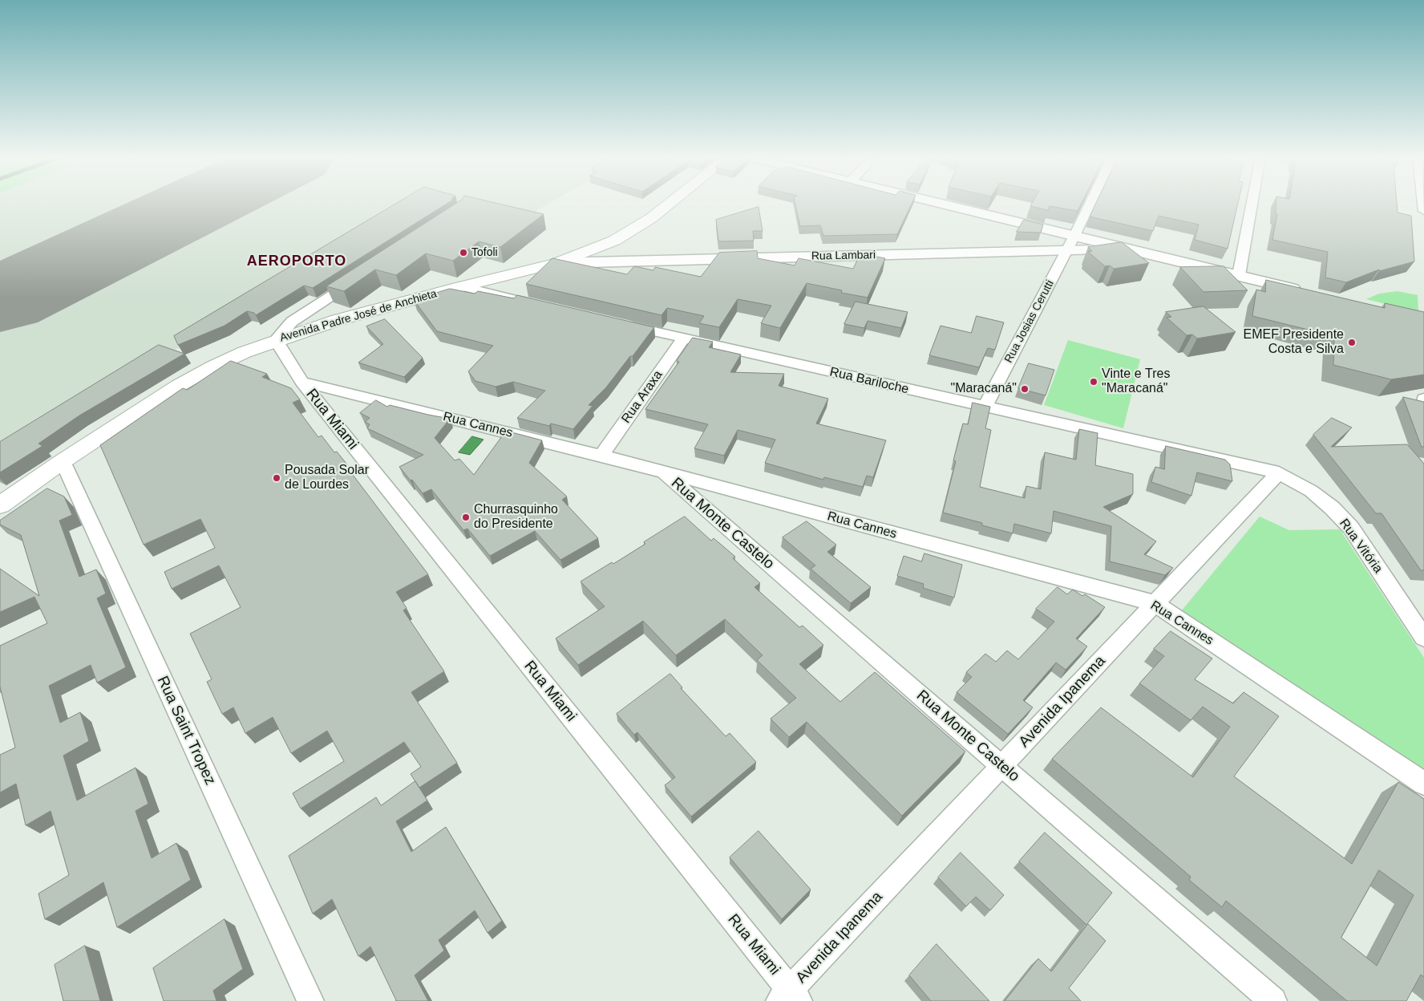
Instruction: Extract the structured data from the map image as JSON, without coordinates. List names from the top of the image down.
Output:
{
  "streets": {
    "main road": ["Avenida Padre José de Anchieta"],
    "street": [
      "Rua Lambari",
      "Rua Josias Cerutti",
      "Rua Bariloche",
      "Rua Araxa",
      "Rua Miami",
      "Rua Cannes",
      "Rua Monte Castelo",
      "Rua Vitória",
      "Avenida Ipanema",
      "Rua Saint Tropez"
    ]
  },
  "crossings": [
    ["Rua Lambari", "Avenida Padre José de Anchieta"],
    ["Rua Lambari", "Rua Josias Cerutti"],
    ["Avenida Padre José de Anchieta", "Rua Saint Tropez"],
    ["Rua Josias Cerutti", "Rua Bariloche"],
    ["Rua Bariloche", "Rua Araxa"],
    ["Rua Bariloche", "Rua Vitória"],
    ["Rua Bariloche", "Avenida Ipanema"],
    ["Rua Araxa", "Rua Cannes"],
    ["Rua Miami", "Rua Cannes"],
    ["Rua Miami", "Avenida Ipanema"],
    ["Rua Cannes", "Rua Monte Castelo"],
    ["Rua Cannes", "Avenida Ipanema"],
    ["Rua Monte Castelo", "Avenida Ipanema"],
    ["Rua Vitória", "Avenida Ipanema"]
  ],
  "districts": ["AEROPORTO"],
  "places": [
    "Tofoli",
    "EMEF Presidente Costa e Silva",
    "Vinte e Tres \"Maracaná\"",
    "\"Maracaná\"",
    "Pousada Solar de Lourdes",
    "Churrasquinho do Presidente"
  ]
}
